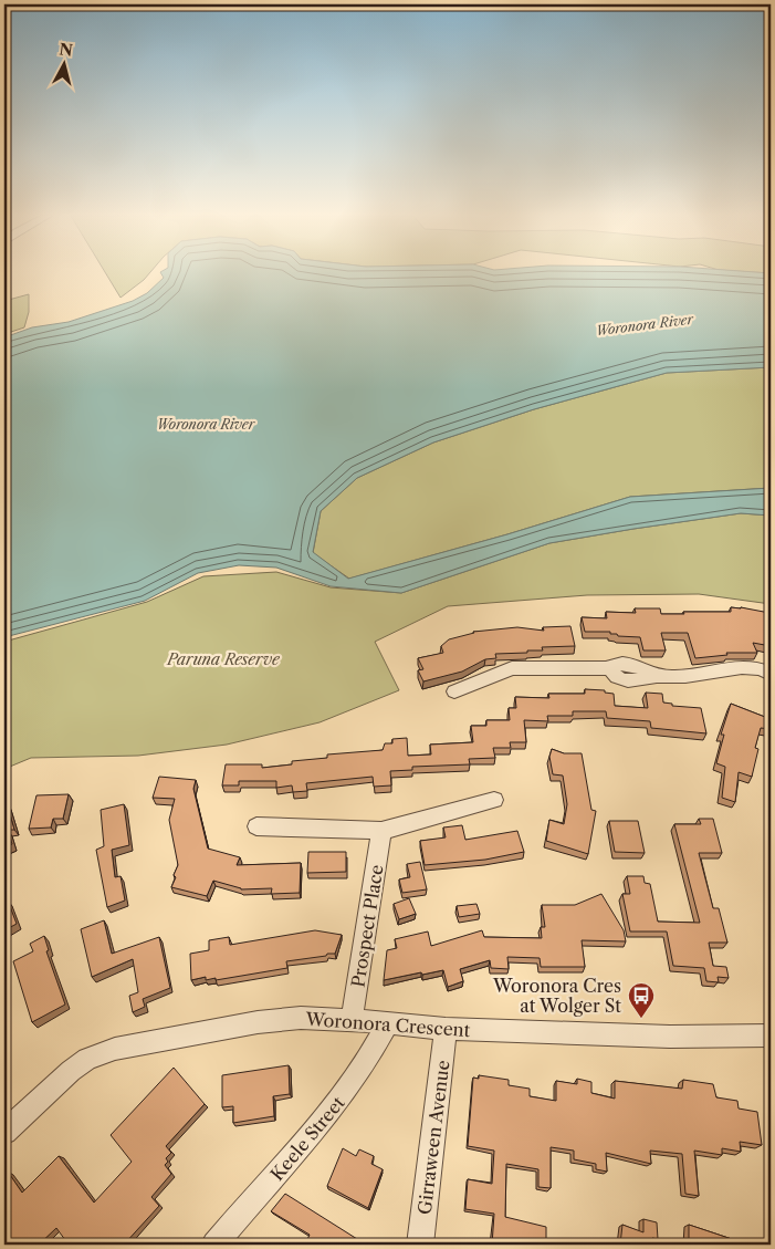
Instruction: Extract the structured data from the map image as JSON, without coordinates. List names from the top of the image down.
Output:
{
  "streets": {
    "street": [
      "Prospect Place",
      "Woronora Crescent",
      "Girraween Avenue",
      "Keele Street"
    ]
  },
  "crossings": [
    ["Prospect Place", "Woronora Crescent"],
    ["Woronora Crescent", "Girraween Avenue"],
    ["Woronora Crescent", "Keele Street"]
  ],
  "water": ["Woronora River"],
  "parks": ["Paruna Reserve"],
  "places": {
    "bus stop": ["Woronora Cres at Wolger St"]
  },
  "north": "top"
}
